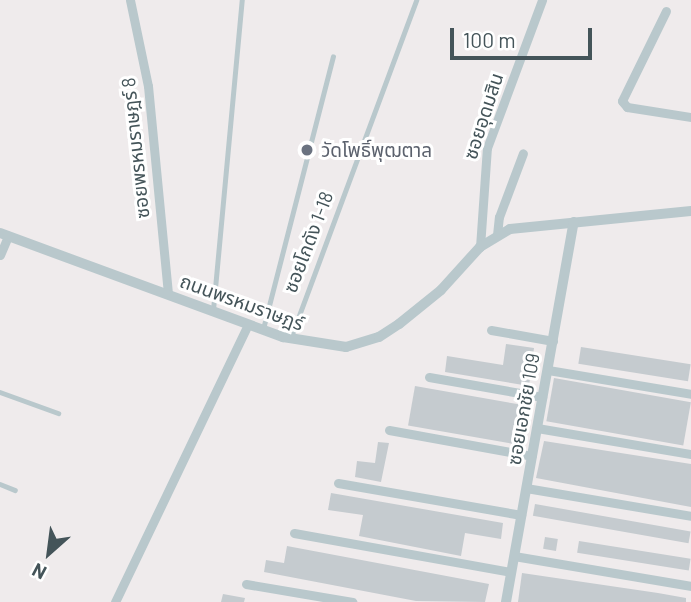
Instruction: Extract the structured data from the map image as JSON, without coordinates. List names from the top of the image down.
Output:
{
  "streets": {
    "street": [
      "ซอยอุดมสิน",
      "ซอยพรหมราษฎร์ 8",
      "ถนนพรหมราษฎร์",
      "ซอยเอกชัย 109"
    ],
    "lane": ["ซอยโกดัง 1-18"]
  },
  "crossings": [
    ["ซอยอุดมสิน", "ถนนพรหมราษฎร์"],
    ["ซอยพรหมราษฎร์ 8", "ถนนพรหมราษฎร์"],
    ["ซอยโกดัง 1-18", "ถนนพรหมราษฎร์"],
    ["ถนนพรหมราษฎร์", "ซอยเอกชัย 109"]
  ],
  "places": ["วัดโพธิ์พุฒตาล"],
  "scale_bar": "100 m",
  "north": "bottom left"
}
